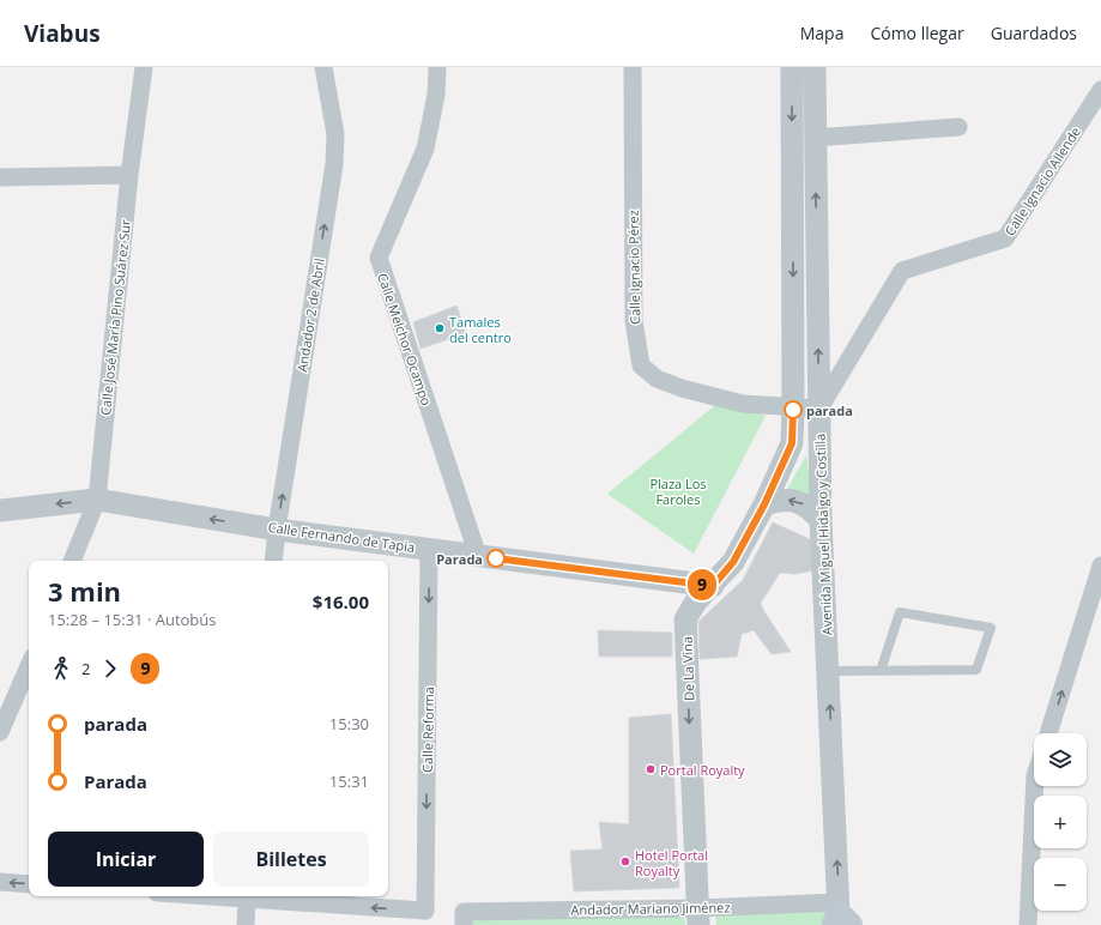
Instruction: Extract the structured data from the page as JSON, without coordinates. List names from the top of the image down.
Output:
{
  "streets": {
    "street": [
      "Calle Ignacio Allende",
      "Calle Ignacio Pérez",
      "Andador 2 de Abril",
      "Calle José María Pino Suárez Sur",
      "Calle Melchor Ocampo",
      "Avenida Miguel Hidalgo y Costilla",
      "Calle Fernando de Tapia",
      "De La Vina",
      "Calle Reforma",
      "Andador Mariano Jiménez"
    ]
  },
  "crossings": [
    ["Calle Ignacio Allende", "Calle Ignacio Pérez"],
    ["Calle Ignacio Allende", "Avenida Miguel Hidalgo y Costilla"],
    ["Calle Ignacio Pérez", "Avenida Miguel Hidalgo y Costilla"],
    ["Andador 2 de Abril", "Calle Fernando de Tapia"],
    ["Calle José María Pino Suárez Sur", "Calle Fernando de Tapia"],
    ["Calle Melchor Ocampo", "Calle Fernando de Tapia"],
    ["Avenida Miguel Hidalgo y Costilla", "De La Vina"],
    ["Avenida Miguel Hidalgo y Costilla", "Andador Mariano Jiménez"],
    ["Calle Fernando de Tapia", "De La Vina"],
    ["Calle Fernando de Tapia", "Calle Reforma"],
    ["De La Vina", "Andador Mariano Jiménez"]
  ],
  "one_way": ["Andador 2 de Abril", "Calle Fernando de Tapia", "De La Vina"],
  "parks": ["Plaza Los Faroles"],
  "places": [
    "Tamales del centro",
    "parada",
    "Parada",
    "Portal Royalty",
    "Hotel Portal Royalty"
  ],
  "lines": ["bus line 9"],
  "page": {
    "header": "Viabus",
    "nav": ["Mapa", "Cómo llegar", "Guardados"],
    "on_map": "9",
    "heading": ["3 min", "15:28 – 15:31 · Autobús", "$16.00"],
    "legs": ["2", "9"],
    "list": [
      {
        "name": "parada",
        "value": "15:30"
      },
      {
        "name": "Parada",
        "value": "15:31"
      }
    ],
    "map_buttons": ["+", "−"],
    "buttons": ["Iniciar", "Billetes"]
  }
}
